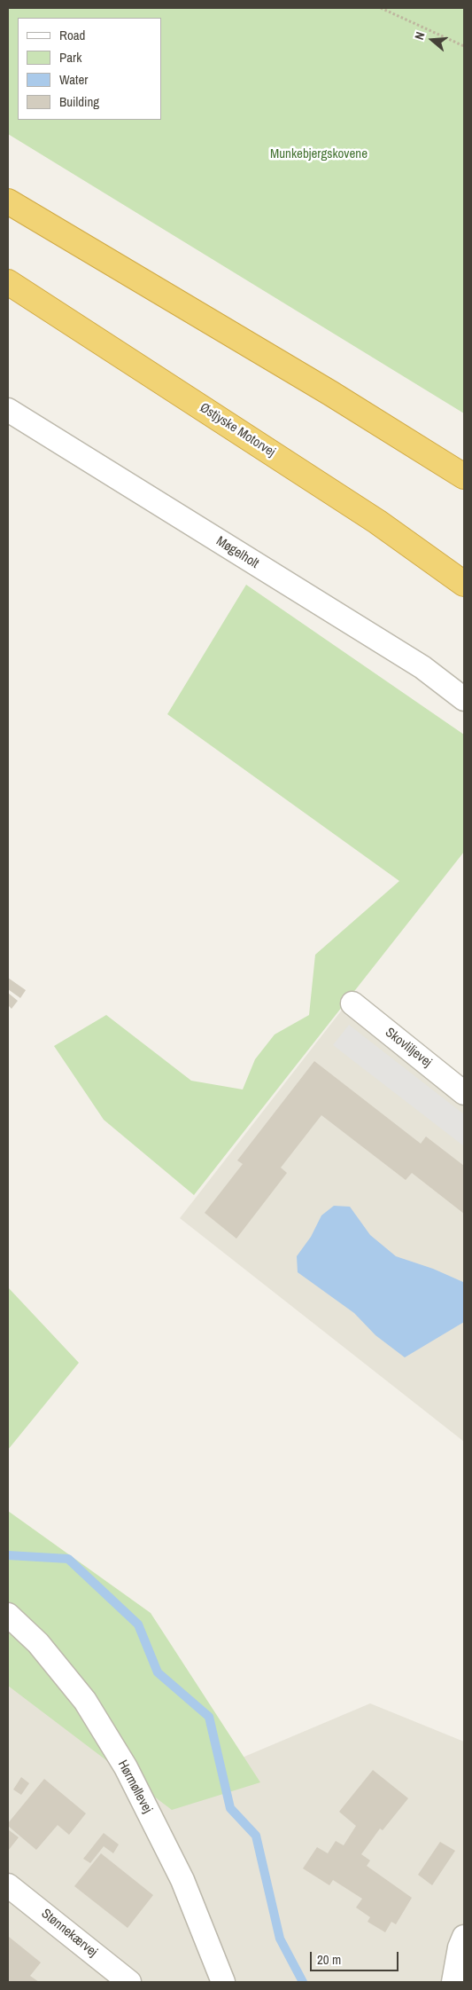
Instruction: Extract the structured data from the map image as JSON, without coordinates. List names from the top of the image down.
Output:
{
  "streets": {
    "highway": ["Østjyske Motorvej"],
    "street": [
      "Møgelholt",
      "Skovliljevej",
      "Hørmøllevej",
      "Stønnekærvej"
    ]
  },
  "parks": ["Munkebjergskovene"],
  "legend": [
    "Road",
    "Park",
    "Water",
    "Building"
  ],
  "scale_bar": "20 m",
  "north": "left"
}
